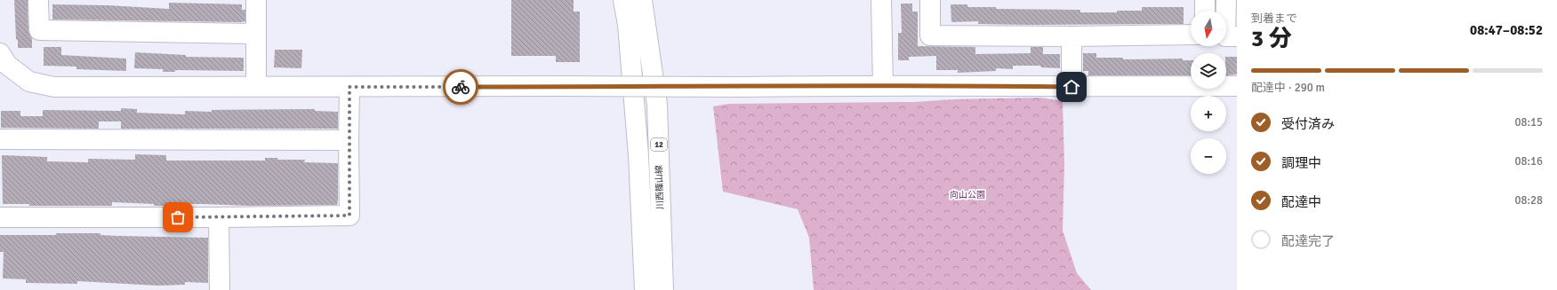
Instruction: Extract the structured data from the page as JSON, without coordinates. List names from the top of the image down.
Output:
{
  "streets": {
    "street": ["12", "川西篠山線"]
  },
  "parks": ["向山公園"],
  "north": "bottom",
  "page": {
    "heading": ["3 分", "到着まで", "08:47–08:52"],
    "map_buttons": ["+", "−"],
    "bar": "配達中 · 290 m",
    "list": [
      ["受付済み", "08:15"],
      ["調理中", "08:16"],
      ["配達中", "08:28"],
      "配達完了"
    ]
  }
}
